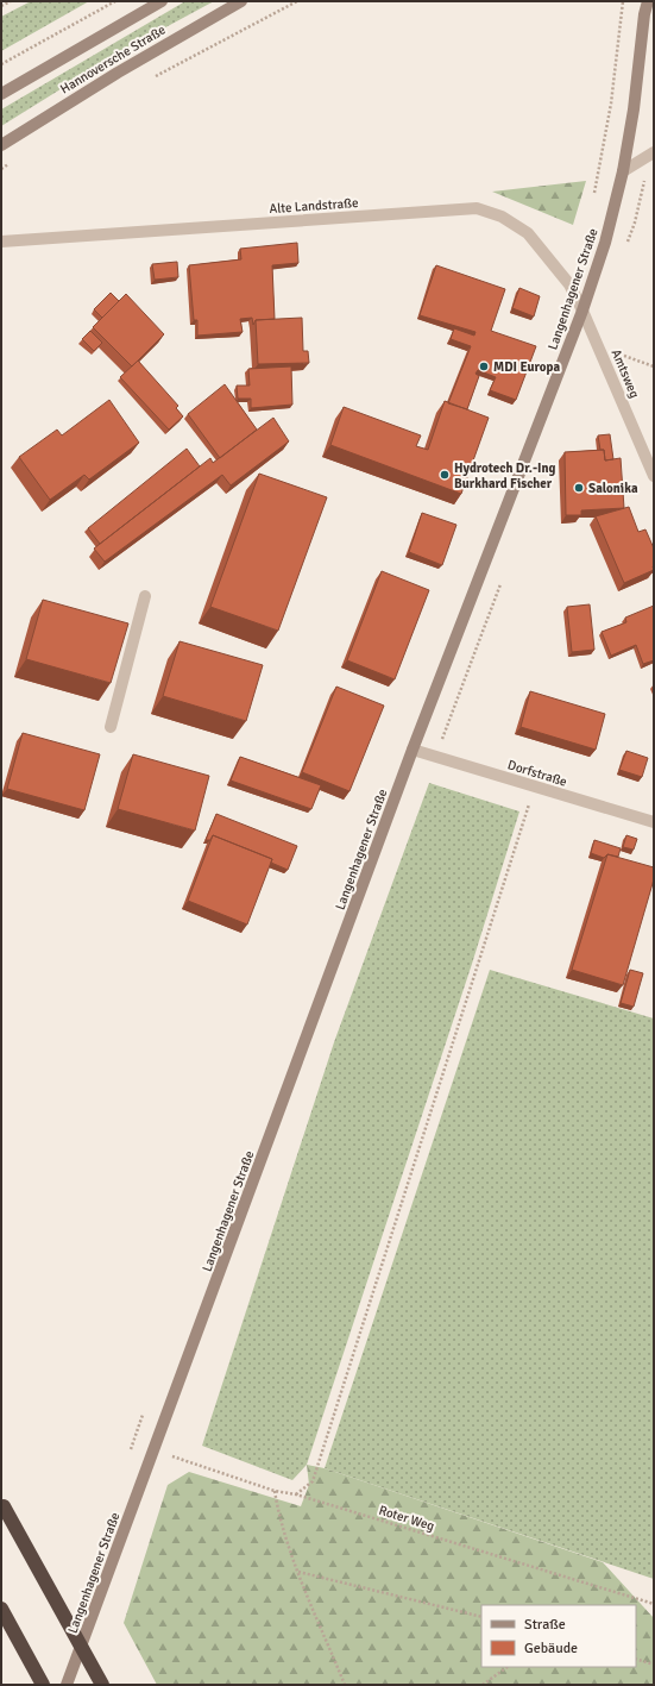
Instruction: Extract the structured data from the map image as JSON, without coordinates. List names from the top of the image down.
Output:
{
  "streets": {
    "main road": ["Hannoversche Straße", "Langenhagener Straße"],
    "street": ["Alte Landstraße", "Amtsweg", "Dorfstraße"],
    "path": ["Roter Weg"]
  },
  "crossings": [
    ["Alte Landstraße", "Langenhagener Straße"],
    ["Alte Landstraße", "Amtsweg"],
    ["Langenhagener Straße", "Amtsweg"],
    ["Langenhagener Straße", "Dorfstraße"],
    ["Langenhagener Straße", "Roter Weg"]
  ],
  "places": ["MDI Europa", "Hydrotech Dr.-Ing Burkhard Fischer", "Salonika"],
  "legend": ["Straße", "Gebäude"]
}
